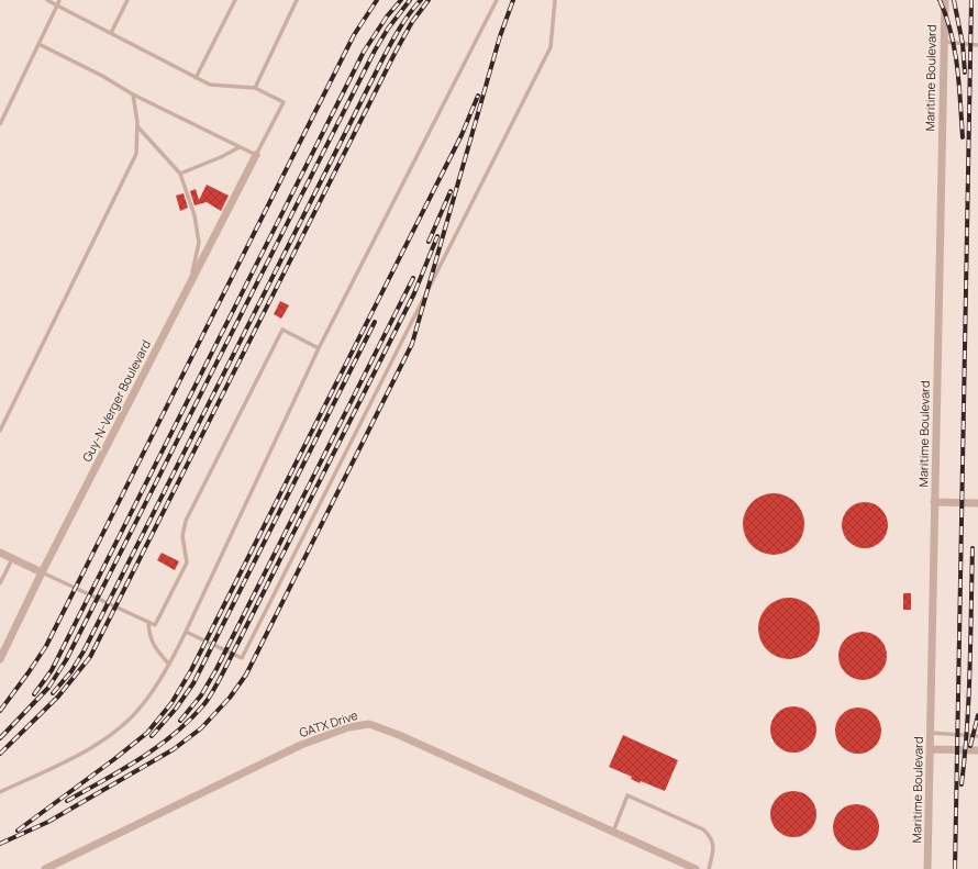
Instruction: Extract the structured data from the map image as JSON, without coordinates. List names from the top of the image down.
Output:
{
  "streets": {
    "street": ["Maritime Boulevard", "Guy-N-Verger Boulevard", "GATX Drive"]
  }
}
